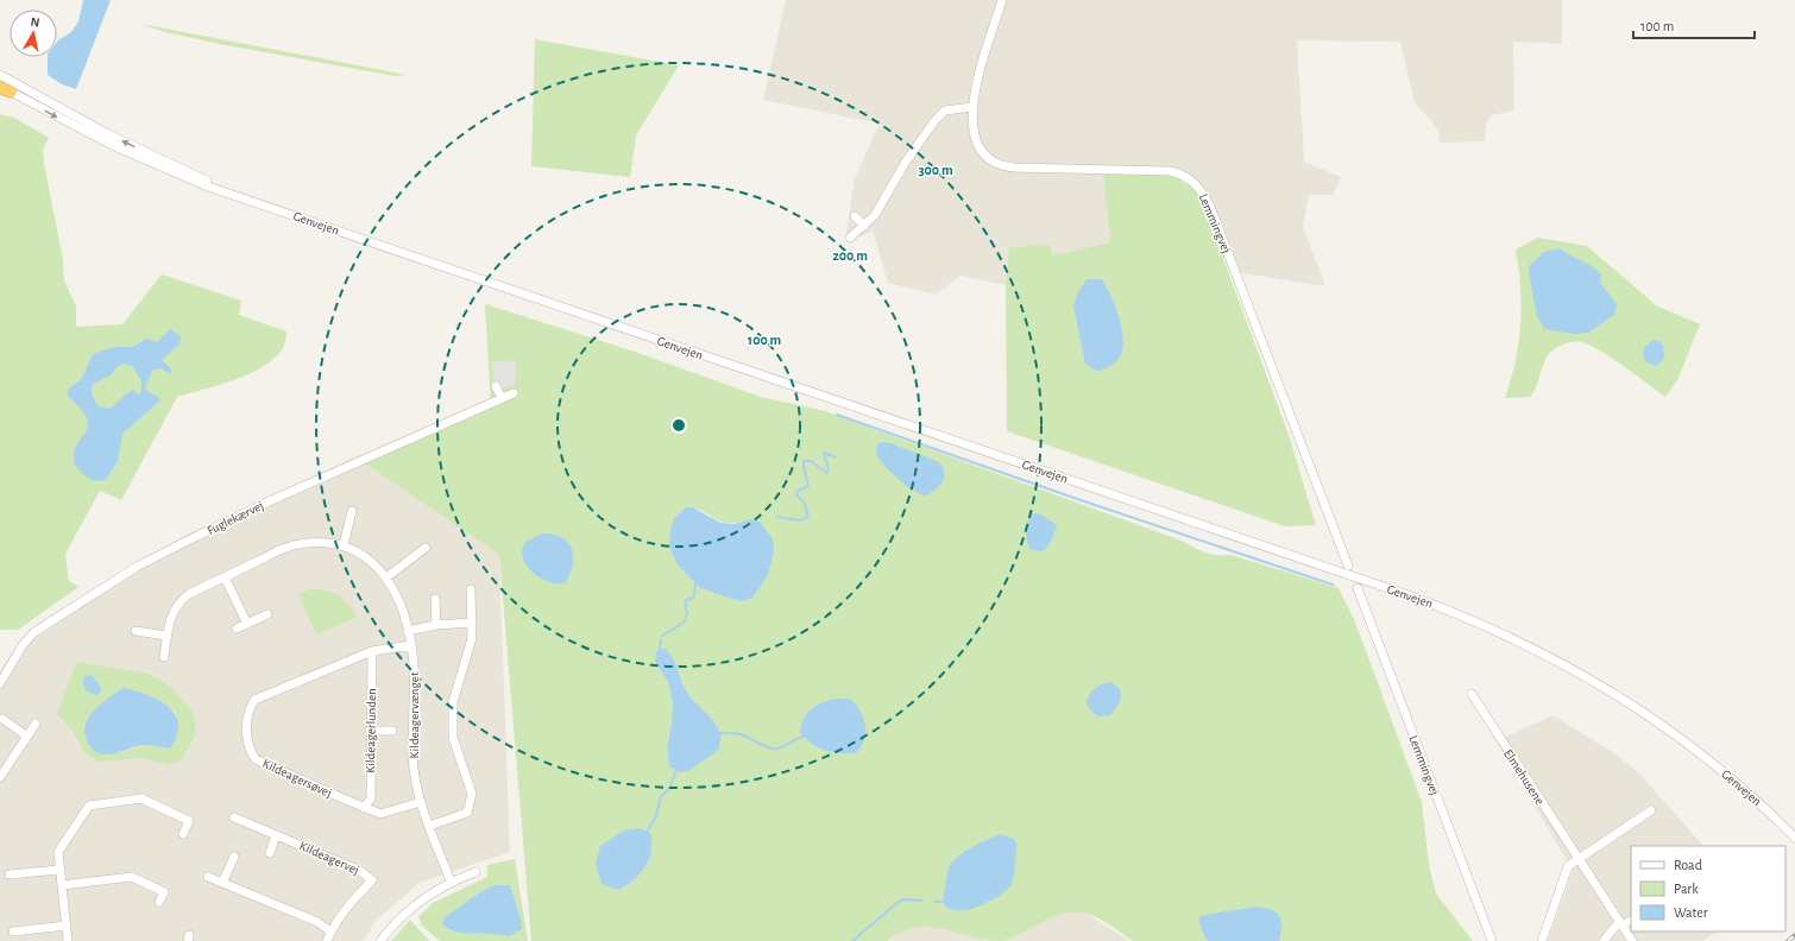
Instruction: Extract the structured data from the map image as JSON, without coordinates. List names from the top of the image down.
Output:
{
  "streets": {
    "street": [
      "Genvejen",
      "Lemmingvej",
      "Fuglekærvej",
      "Kildeagervænget",
      "Kildeagerlunden",
      "Elmehusene",
      "Kildeagersøvej",
      "Kildeagervej"
    ]
  },
  "crossings": [
    ["Kildeagervænget", "Kildeagersøvej"],
    ["Kildeagerlunden", "Kildeagersøvej"]
  ],
  "legend": ["Road", "Park", "Water"],
  "scale_bar": "100 m",
  "north": "top",
  "rings": ["300 m", "200 m", "100 m"]
}
